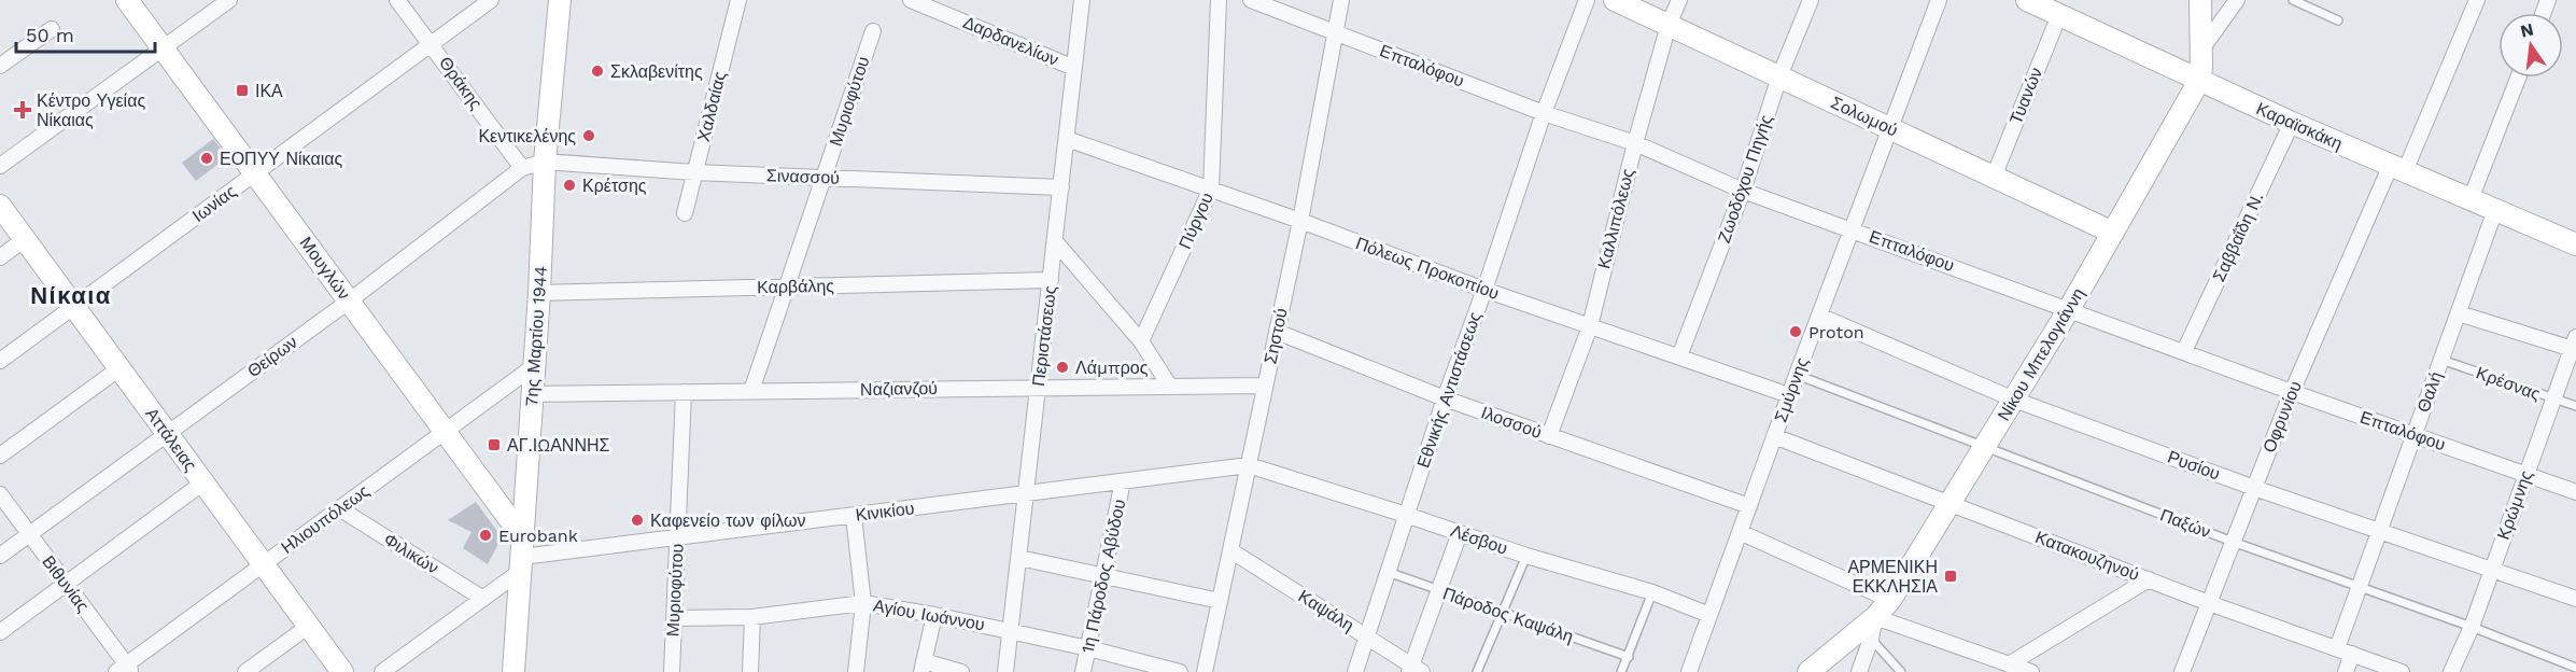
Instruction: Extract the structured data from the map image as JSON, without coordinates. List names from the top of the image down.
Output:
{
  "streets": {
    "street": [
      "Δαρδανελίων",
      "Επταλόφου",
      "Θράκης",
      "Τυανών",
      "Μυριοφύτου",
      "Χαλδαίας",
      "Σολωμού",
      "Καραϊσκάκη",
      "Σινασσού",
      "Ζωοδόχου Πηγής",
      "Ιωνίας",
      "Καλλιπόλεως",
      "Πύργου",
      "Σαββαΐδη Ν.",
      "Μουγλών",
      "Πόλεως Προκοπίου",
      "Καρβάλης",
      "7ης Μαρτίου 1944",
      "Περιστάσεως",
      "Σηστού",
      "Νίκου Μπελογιάννη",
      "Θείρων",
      "Ναζιανζού",
      "Εθνικής Αντιστάσεως",
      "Σμύρνης",
      "Θαλή",
      "Οφρυνίου",
      "Ιλοσσού",
      "Αττάλειας",
      "Ρυσίου",
      "Κρώμνης",
      "Κινικίου",
      "Ηλιουπόλεως",
      "Λέσβου",
      "Φιλικών",
      "Κατακουζηνού",
      "1η Πάροδος Αβύδου",
      "Βιθυνίας",
      "Καψάλη",
      "Αγίου Ιωάννου"
    ],
    "lane": ["Κρέσνας", "Παξών", "Πάροδος Καψάλη"]
  },
  "crossings": [
    ["Δαρδανελίων", "Περιστάσεως"],
    ["Επταλόφου", "Ζωοδόχου Πηγής"],
    ["Επταλόφου", "Καλλιπόλεως"],
    ["Επταλόφου", "Σαββαΐδη Ν."],
    ["Επταλόφου", "Σηστού"],
    ["Επταλόφου", "Νίκου Μπελογιάννη"],
    ["Επταλόφου", "Εθνικής Αντιστάσεως"],
    ["Επταλόφου", "Σμύρνης"],
    ["Επταλόφου", "Θαλή"],
    ["Επταλόφου", "Οφρυνίου"],
    ["Επταλόφου", "Κρώμνης"],
    ["Θράκης", "Ιωνίας"],
    ["Θράκης", "Θείρων"],
    ["Τυανών", "Σολωμού"],
    ["Τυανών", "Καραϊσκάκη"],
    ["Μυριοφύτου", "Σινασσού"],
    ["Μυριοφύτου", "Καρβάλης"],
    ["Μυριοφύτου", "Ναζιανζού"],
    ["Μυριοφύτου", "Κινικίου"],
    ["Μυριοφύτου", "Αγίου Ιωάννου"],
    ["Χαλδαίας", "Σινασσού"],
    ["Σολωμού", "Ζωοδόχου Πηγής"],
    ["Σολωμού", "Καλλιπόλεως"],
    ["Σολωμού", "Νίκου Μπελογιάννη"],
    ["Σολωμού", "Σμύρνης"],
    ["Καραϊσκάκη", "Σαββαΐδη Ν."],
    ["Καραϊσκάκη", "Νίκου Μπελογιάννη"],
    ["Καραϊσκάκη", "Θαλή"],
    ["Καραϊσκάκη", "Οφρυνίου"],
    ["Σινασσού", "7ης Μαρτίου 1944"],
    ["Σινασσού", "Περιστάσεως"],
    ["Σινασσού", "Θείρων"],
    ["Ζωοδόχου Πηγής", "Πόλεως Προκοπίου"],
    ["Ιωνίας", "Μουγλών"],
    ["Ιωνίας", "Αττάλειας"],
    ["Καλλιπόλεως", "Πόλεως Προκοπίου"],
    ["Καλλιπόλεως", "Ιλοσσού"],
    ["Πύργου", "Πόλεως Προκοπίου"],
    ["Μουγλών", "7ης Μαρτίου 1944"],
    ["Μουγλών", "Θείρων"],
    ["Μουγλών", "Κινικίου"],
    ["Μουγλών", "Ηλιουπόλεως"],
    ["Πόλεως Προκοπίου", "Περιστάσεως"],
    ["Πόλεως Προκοπίου", "Σηστού"],
    ["Πόλεως Προκοπίου", "Εθνικής Αντιστάσεως"],
    ["Πόλεως Προκοπίου", "Σμύρνης"],
    ["Καρβάλης", "7ης Μαρτίου 1944"],
    ["Καρβάλης", "Περιστάσεως"],
    ["7ης Μαρτίου 1944", "Θείρων"],
    ["7ης Μαρτίου 1944", "Ναζιανζού"],
    ["7ης Μαρτίου 1944", "Κινικίου"],
    ["7ης Μαρτίου 1944", "Ηλιουπόλεως"],
    ["Περιστάσεως", "Ναζιανζού"],
    ["Περιστάσεως", "Κινικίου"],
    ["Περιστάσεως", "Αγίου Ιωάννου"],
    ["Σηστού", "Ναζιανζού"],
    ["Σηστού", "Ιλοσσού"],
    ["Σηστού", "Κινικίου"],
    ["Σηστού", "Λέσβου"],
    ["Σηστού", "Καψάλη"],
    ["Νίκου Μπελογιάννη", "Ρυσίου"],
    ["Νίκου Μπελογιάννη", "Παξών"],
    ["Νίκου Μπελογιάννη", "Κατακουζηνού"],
    ["Θείρων", "Αττάλειας"],
    ["Θείρων", "Βιθυνίας"],
    ["Κρέσνας", "Θαλή"],
    ["Κρέσνας", "Κρώμνης"],
    ["Εθνικής Αντιστάσεως", "Ιλοσσού"],
    ["Εθνικής Αντιστάσεως", "Λέσβου"],
    ["Εθνικής Αντιστάσεως", "Καψάλη"],
    ["Εθνικής Αντιστάσεως", "Πάροδος Καψάλη"],
    ["Σμύρνης", "Ιλοσσού"],
    ["Σμύρνης", "Ρυσίου"],
    ["Σμύρνης", "Παξών"],
    ["Σμύρνης", "Λέσβου"],
    ["Σμύρνης", "Κατακουζηνού"],
    ["Θαλή", "Ρυσίου"],
    ["Θαλή", "Παξών"],
    ["Θαλή", "Κατακουζηνού"],
    ["Οφρυνίου", "Ρυσίου"],
    ["Οφρυνίου", "Παξών"],
    ["Οφρυνίου", "Κατακουζηνού"],
    ["Αττάλειας", "Ηλιουπόλεως"],
    ["Ρυσίου", "Κρώμνης"],
    ["Κρώμνης", "Παξών"],
    ["Κινικίου", "Λέσβου"],
    ["Κινικίου", "1η Πάροδος Αβύδου"],
    ["Ηλιουπόλεως", "Φιλικών"],
    ["Ηλιουπόλεως", "Βιθυνίας"],
    ["1η Πάροδος Αβύδου", "Αγίου Ιωάννου"]
  ],
  "districts": ["Νίκαια"],
  "places": {
    "other": [
      "Σκλαβενίτης",
      "Κεντικελένης",
      "ΕΟΠΥΥ Νίκαιας",
      "Κρέτσης",
      "Proton",
      "Λάμπρος",
      "Καφενείο των φίλων",
      "Eurobank"
    ],
    "transit": ["ΙΚΑ", "ΑΓ.ΙΩΑΝΝΗΣ", "ΑΡΜΕΝΙΚΗ ΕΚΚΛΗΣΙΑ"],
    "health": ["Κέντρο Υγείας Νίκαιας"]
  },
  "scale_bar": "50 m",
  "north": "top"
}
